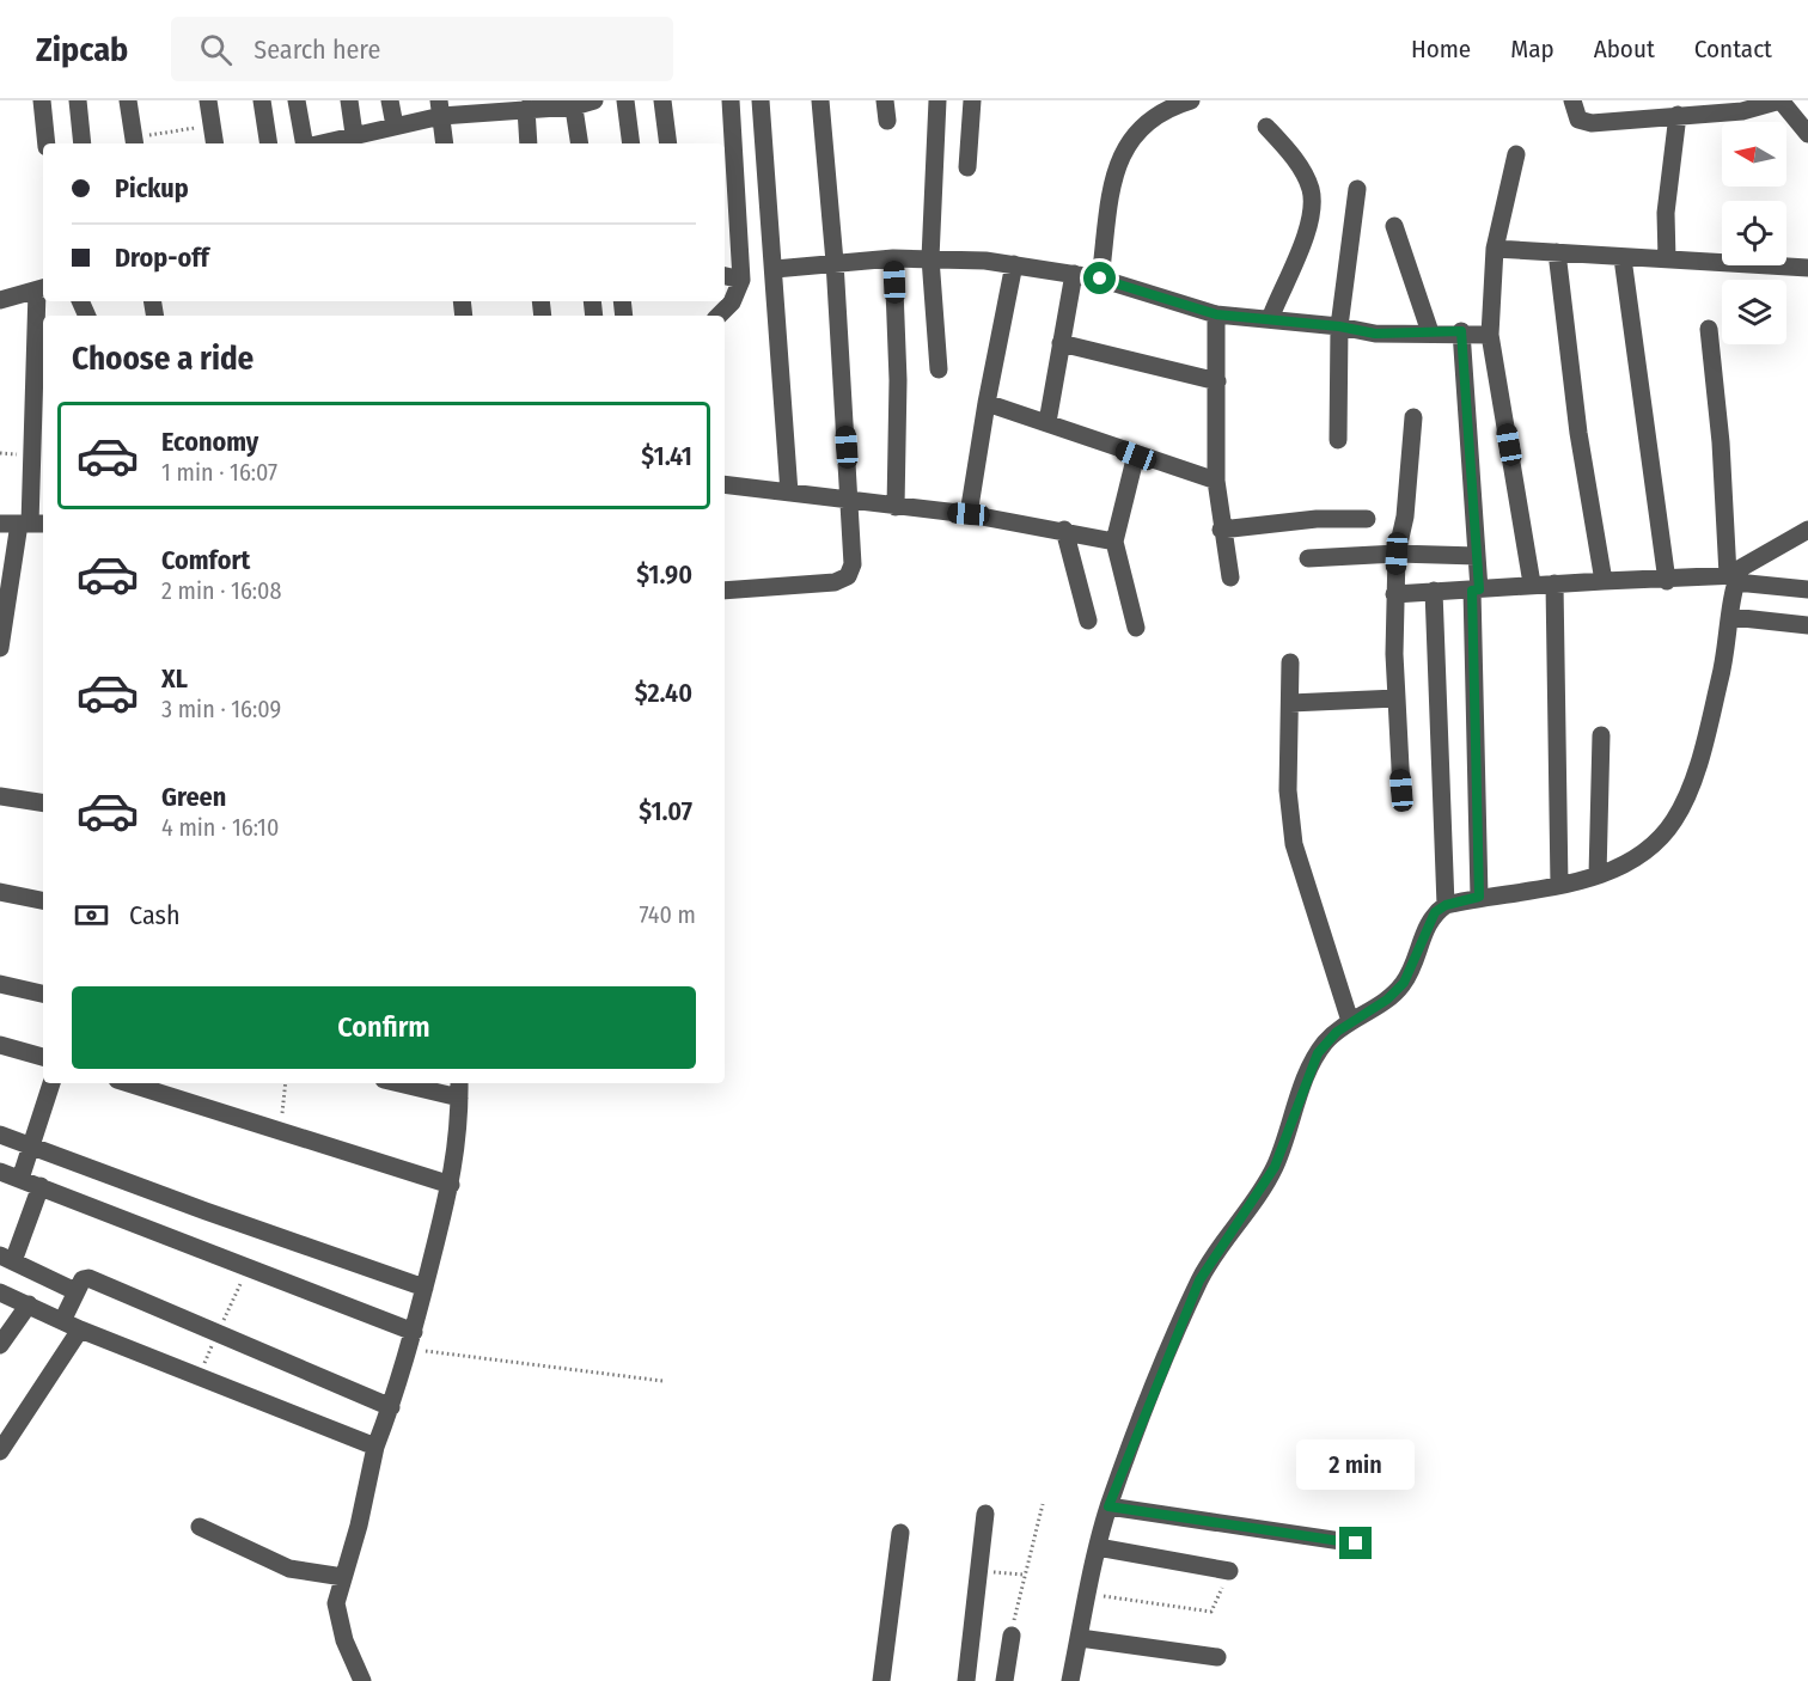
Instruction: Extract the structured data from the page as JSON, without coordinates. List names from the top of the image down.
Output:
{
  "north": "left",
  "page": {
    "header": "Zipcab",
    "search": "Search here",
    "nav": [
      "Home",
      "Map",
      "About",
      "Contact"
    ],
    "banner": ["Pickup", "Drop-off"],
    "heading": "Choose a ride",
    "list": [
      {
        "name": "Economy",
        "note": "1 min · 16:07",
        "value": "$1.41"
      },
      {
        "name": "Comfort",
        "note": "2 min · 16:08",
        "value": "$1.90"
      },
      {
        "name": "XL",
        "note": "3 min · 16:09",
        "value": "$2.40"
      },
      {
        "name": "Green",
        "note": "4 min · 16:10",
        "value": "$1.07"
      }
    ],
    "pay": ["Cash", "740 m"],
    "buttons": "Confirm",
    "bubble": "2 min"
  }
}
